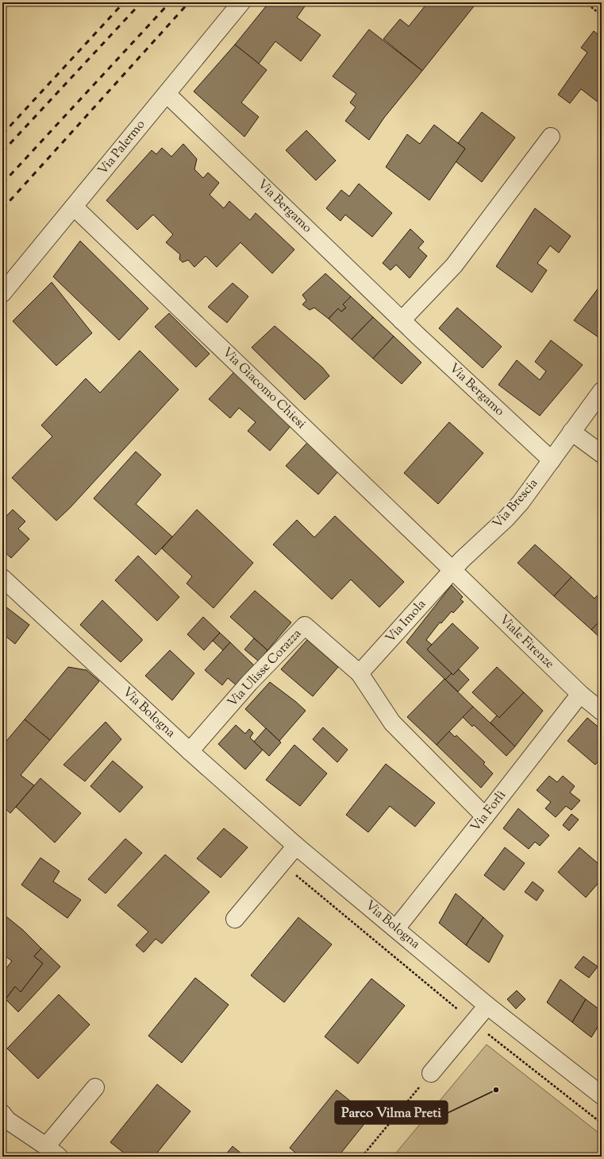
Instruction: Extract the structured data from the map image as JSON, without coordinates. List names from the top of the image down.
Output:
{
  "streets": {
    "street": [
      "Via Palermo",
      "Via Bergamo",
      "Via Giacomo Chiesi",
      "Via Brescia",
      "Via Imola",
      "Viale Firenze",
      "Via Ulisse Corazza",
      "Via Bologna",
      "Via Forlì"
    ]
  },
  "crossings": [
    ["Via Palermo", "Via Bergamo"],
    ["Via Palermo", "Via Giacomo Chiesi"],
    ["Via Bergamo", "Via Brescia"],
    ["Via Giacomo Chiesi", "Via Brescia"],
    ["Via Giacomo Chiesi", "Via Imola"],
    ["Via Giacomo Chiesi", "Viale Firenze"],
    ["Via Brescia", "Via Imola"],
    ["Via Brescia", "Viale Firenze"],
    ["Via Imola", "Viale Firenze"],
    ["Via Imola", "Via Ulisse Corazza"],
    ["Viale Firenze", "Via Forlì"],
    ["Via Ulisse Corazza", "Via Bologna"],
    ["Via Ulisse Corazza", "Via Forlì"],
    ["Via Bologna", "Via Forlì"]
  ],
  "places": ["Parco Vilma Preti"]
}
